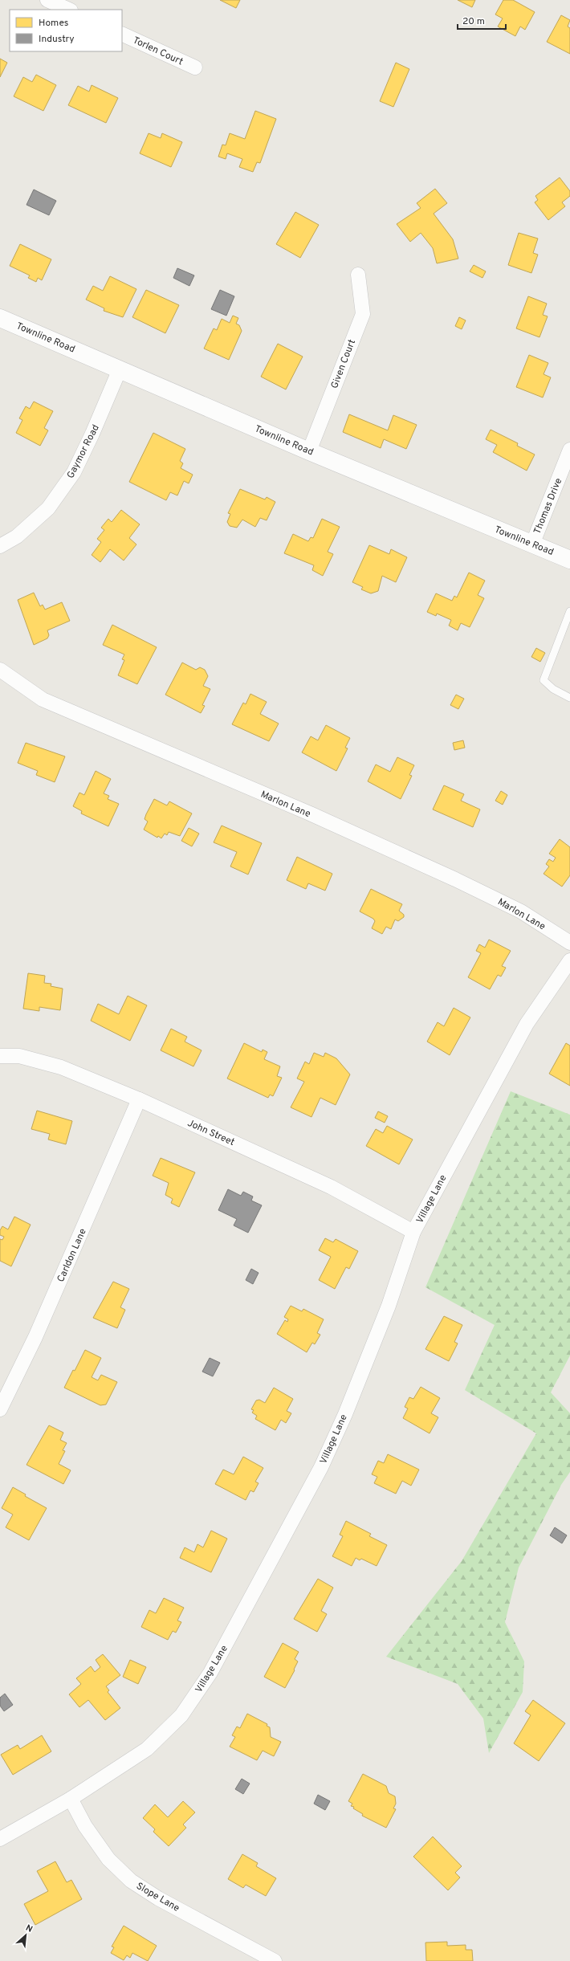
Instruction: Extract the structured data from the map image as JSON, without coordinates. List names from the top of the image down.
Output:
{
  "streets": {
    "street": [
      "Torlen Court",
      "Townline Road",
      "Given Court",
      "Gaymor Road",
      "Thomas Drive",
      "Marlon Lane",
      "John Street",
      "Village Lane",
      "Carldon Lane",
      "Slope Lane"
    ]
  },
  "crossings": [
    ["Townline Road", "Given Court"],
    ["Townline Road", "Gaymor Road"],
    ["Townline Road", "Thomas Drive"],
    ["John Street", "Village Lane"],
    ["John Street", "Carldon Lane"],
    ["Village Lane", "Slope Lane"]
  ],
  "legend": ["Homes", "Industry"],
  "scale_bar": "20 m",
  "north": "top right"
}
